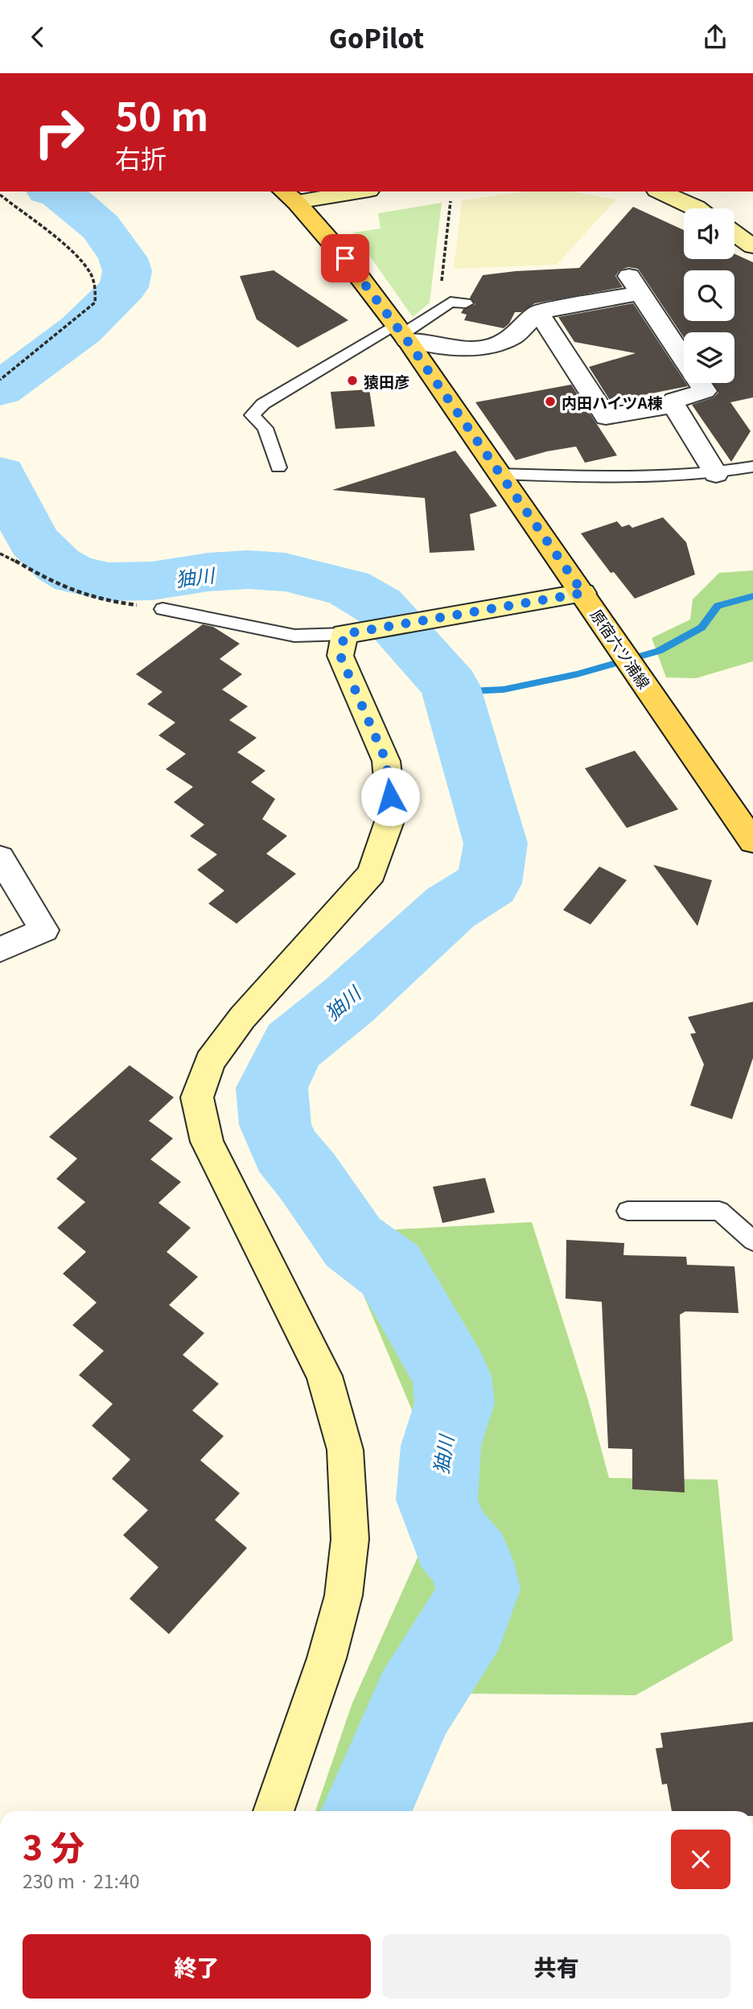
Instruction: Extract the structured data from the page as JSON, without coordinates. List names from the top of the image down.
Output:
{
  "streets": {
    "main road": ["原宿六ツ浦線"]
  },
  "water": ["㹨川"],
  "places": ["猿田彦", "内田ハイツA棟"],
  "page": {
    "header": "GoPilot",
    "turn": ["50 m", "右折"],
    "heading": ["3 分", "230 m · 21:40"],
    "buttons": ["終了", "共有"]
  }
}
